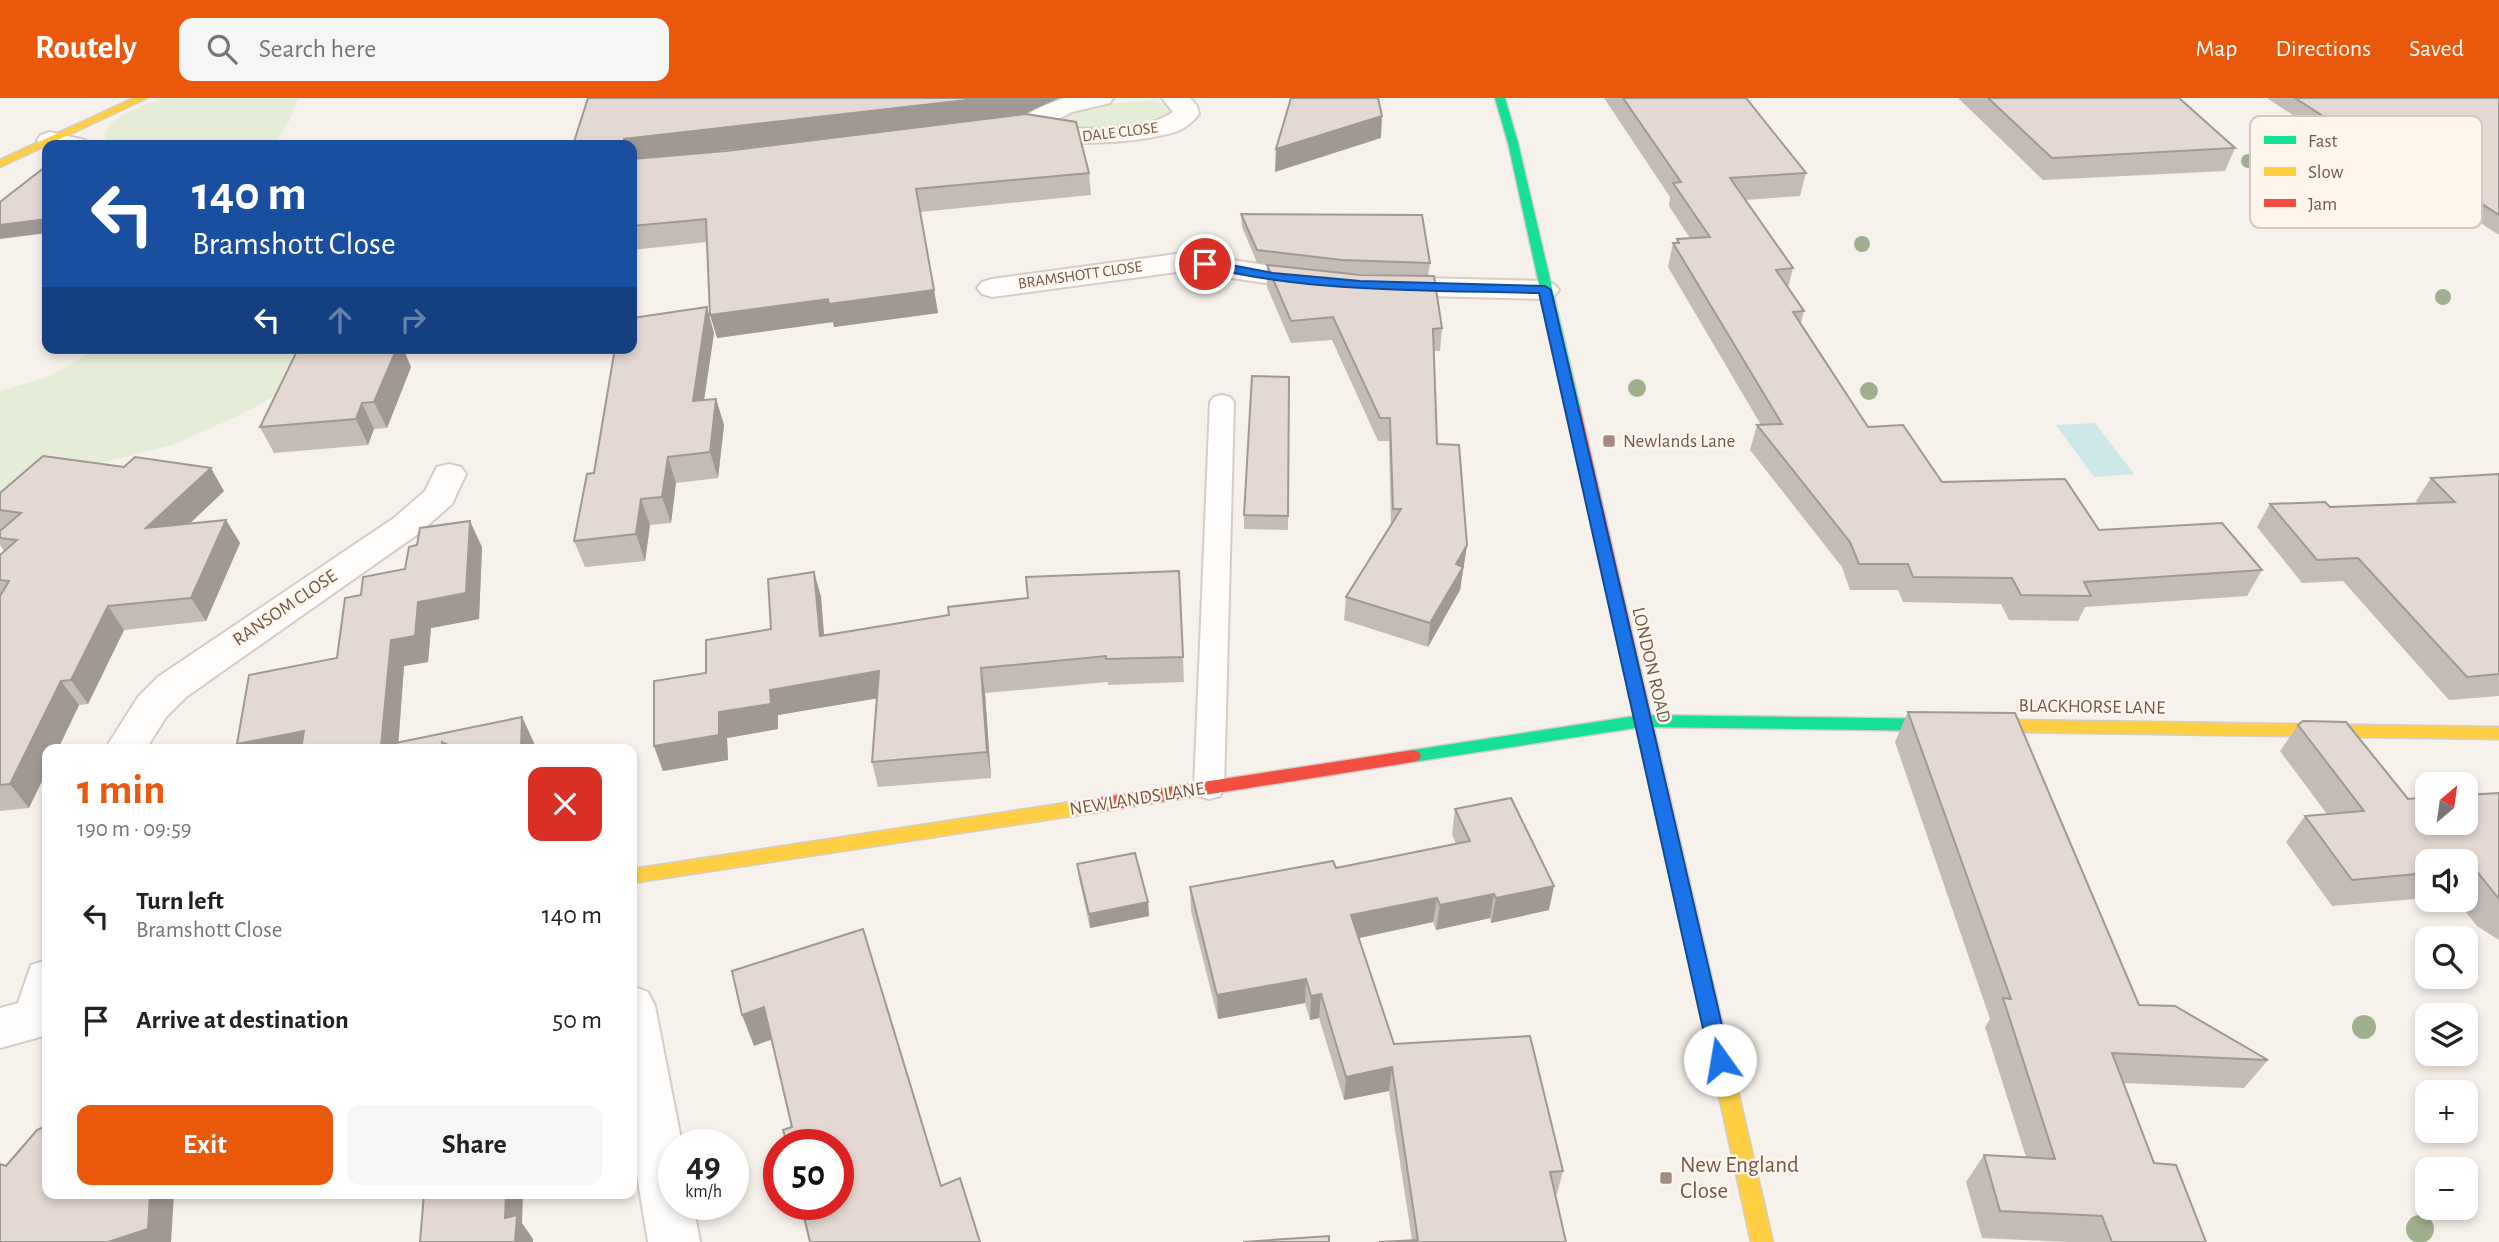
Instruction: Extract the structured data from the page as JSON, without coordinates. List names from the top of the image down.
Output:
{
  "streets": {
    "street": [
      "DALE CLOSE",
      "BRAMSHOTT CLOSE",
      "RANSOM CLOSE",
      "LONDON ROAD",
      "BLACKHORSE LANE",
      "NEWLANDS LANE"
    ]
  },
  "crossings": [
    ["BRAMSHOTT CLOSE", "LONDON ROAD"],
    ["LONDON ROAD", "BLACKHORSE LANE"],
    ["LONDON ROAD", "NEWLANDS LANE"],
    ["BLACKHORSE LANE", "NEWLANDS LANE"]
  ],
  "places": {
    "transit": ["Newlands Lane", "New England Close"]
  },
  "legend": ["Fast", "Slow", "Jam"],
  "north": "top right",
  "page": {
    "header": "Routely",
    "search": "Search here",
    "nav": ["Map", "Directions", "Saved"],
    "turn": ["140 m", "Bramshott Close"],
    "heading": ["1 min", "190 m · 09:59"],
    "map_buttons": ["+", "−"],
    "list": [
      {
        "name": "Turn left",
        "note": "Bramshott Close",
        "value": "140 m"
      },
      {
        "name": "Arrive at destination",
        "value": "50 m"
      }
    ],
    "buttons": ["Exit", "Share"],
    "speed": "49 km/h",
    "limit": "50"
  }
}
